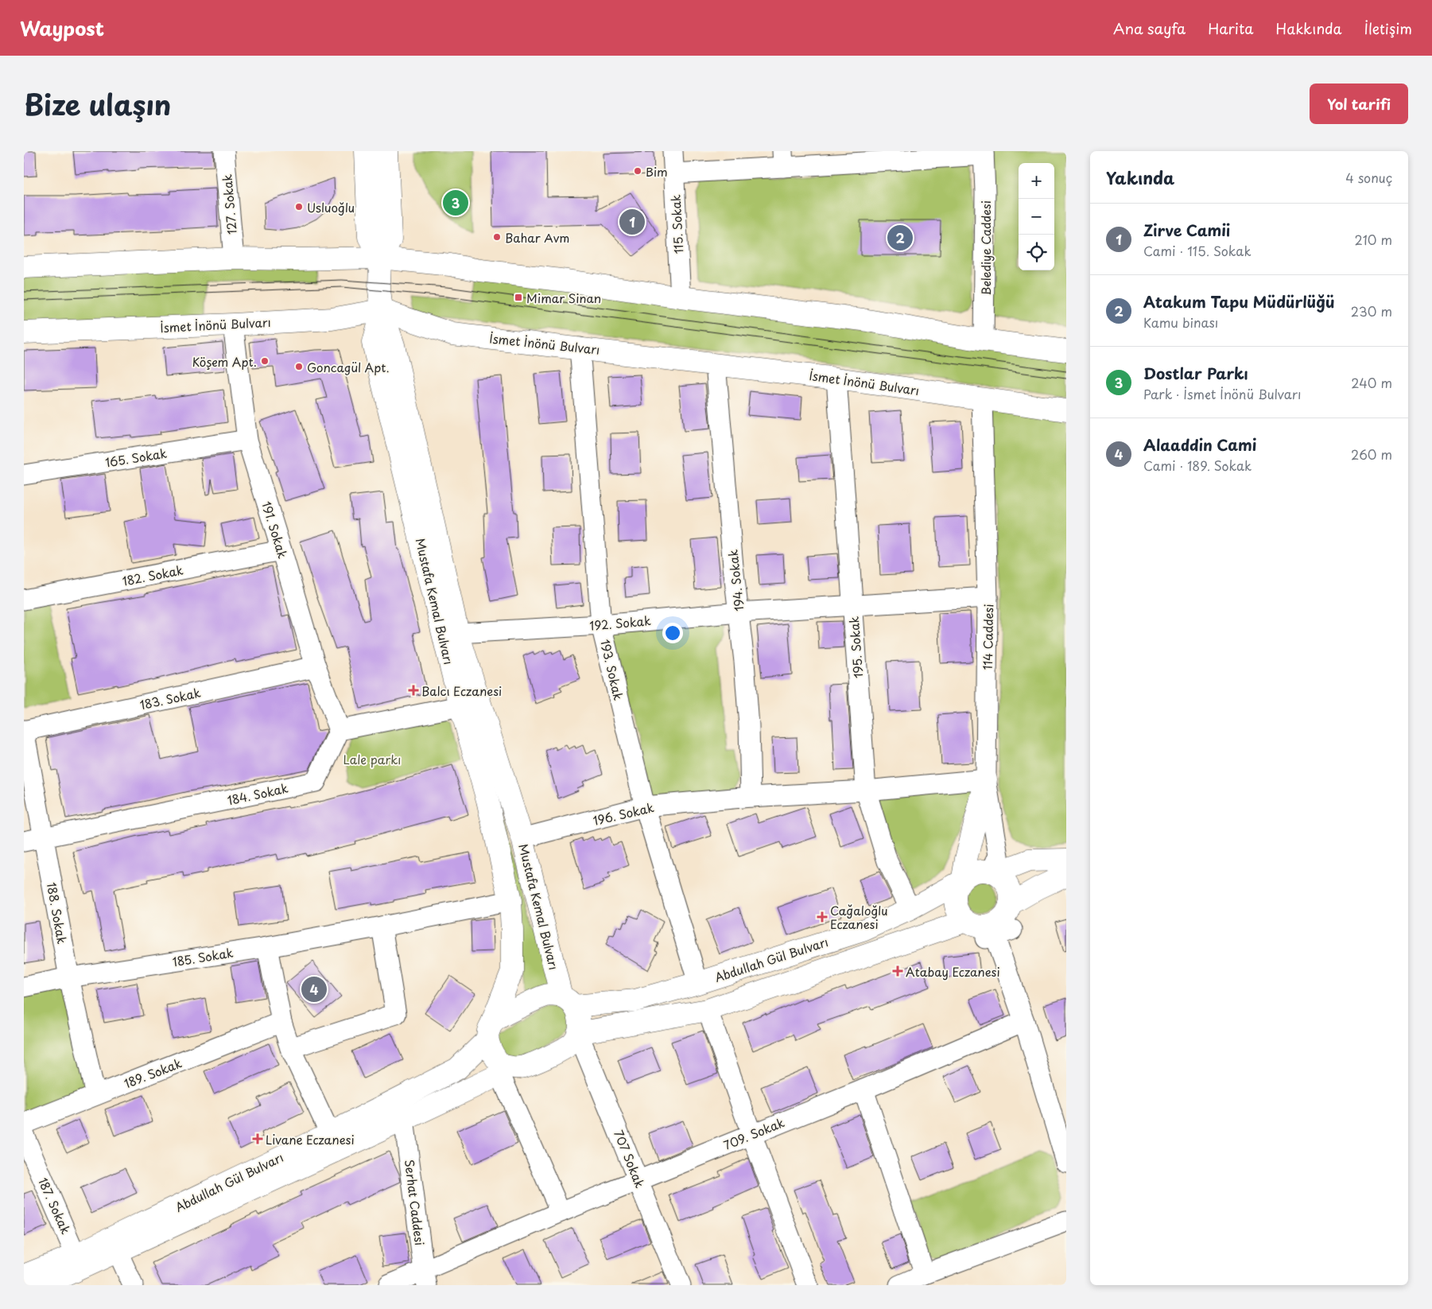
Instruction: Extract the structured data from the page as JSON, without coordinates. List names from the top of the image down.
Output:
{
  "streets": {
    "main road": ["İsmet İnönü Bulvarı", "Mustafa Kemal Bulvarı", "Abdullah Gül Bulvarı"],
    "street": [
      "127. Sokak",
      "115. Sokak",
      "Belediye Caddesi",
      "165. Sokak",
      "191. Sokak",
      "182. Sokak",
      "194. Sokak",
      "192. Sokak",
      "114 Caddesi",
      "195. Sokak",
      "193. Sokak",
      "183. Sokak",
      "184. Sokak",
      "196. Sokak",
      "188. Sokak",
      "185. Sokak",
      "189. Sokak",
      "709. Sokak",
      "707 Sokak",
      "Serhat Caddesi",
      "187. Sokak"
    ]
  },
  "crossings": [
    ["115. Sokak", "Belediye Caddesi"],
    ["İsmet İnönü Bulvarı", "191. Sokak"],
    ["İsmet İnönü Bulvarı", "194. Sokak"],
    ["İsmet İnönü Bulvarı", "Mustafa Kemal Bulvarı"],
    ["İsmet İnönü Bulvarı", "114 Caddesi"],
    ["İsmet İnönü Bulvarı", "195. Sokak"],
    ["İsmet İnönü Bulvarı", "193. Sokak"],
    ["165. Sokak", "191. Sokak"],
    ["191. Sokak", "182. Sokak"],
    ["191. Sokak", "183. Sokak"],
    ["191. Sokak", "184. Sokak"],
    ["194. Sokak", "192. Sokak"],
    ["194. Sokak", "196. Sokak"],
    ["Mustafa Kemal Bulvarı", "192. Sokak"],
    ["Mustafa Kemal Bulvarı", "196. Sokak"],
    ["Mustafa Kemal Bulvarı", "185. Sokak"],
    ["Mustafa Kemal Bulvarı", "Abdullah Gül Bulvarı"],
    ["Mustafa Kemal Bulvarı", "707 Sokak"],
    ["192. Sokak", "114 Caddesi"],
    ["192. Sokak", "195. Sokak"],
    ["192. Sokak", "193. Sokak"],
    ["114 Caddesi", "196. Sokak"],
    ["114 Caddesi", "Abdullah Gül Bulvarı"],
    ["195. Sokak", "196. Sokak"],
    ["195. Sokak", "Abdullah Gül Bulvarı"],
    ["193. Sokak", "196. Sokak"],
    ["193. Sokak", "Abdullah Gül Bulvarı"],
    ["183. Sokak", "188. Sokak"],
    ["184. Sokak", "188. Sokak"],
    ["188. Sokak", "185. Sokak"],
    ["188. Sokak", "189. Sokak"],
    ["Abdullah Gül Bulvarı", "707 Sokak"],
    ["Abdullah Gül Bulvarı", "Serhat Caddesi"],
    ["Abdullah Gül Bulvarı", "187. Sokak"],
    ["709. Sokak", "707 Sokak"],
    ["709. Sokak", "Serhat Caddesi"]
  ],
  "parks": ["Lale parkı"],
  "places": {
    "other": [
      "Bim",
      "Usluoğlu",
      "Bahar Avm",
      "Köşem Apt.",
      "Goncagül Apt."
    ],
    "transit": ["Mimar Sinan"],
    "health": [
      "Balcı Eczanesi",
      "Cağaloğlu Eczanesi",
      "Atabay Eczanesi",
      "Livane Eczanesi"
    ]
  },
  "page": {
    "header": "Waypost",
    "nav": [
      "Ana sayfa",
      "Harita",
      "Hakkında",
      "İletişim"
    ],
    "title": "Bize ulaşın",
    "buttons": "Yol tarifi",
    "heading": ["Yakında", "4 sonuç"],
    "map_buttons": ["+", "−"],
    "pins": [
      "3",
      "1",
      "2",
      "4"
    ],
    "list": [
      {
        "mark": "1",
        "name": "Zirve Camii",
        "note": "Cami · 115. Sokak",
        "value": "210 m"
      },
      {
        "mark": "2",
        "name": "Atakum Tapu Müdürlüğü",
        "note": "Kamu binası",
        "value": "230 m"
      },
      {
        "mark": "3",
        "name": "Dostlar Parkı",
        "note": "Park · İsmet İnönü Bulvarı",
        "value": "240 m"
      },
      {
        "mark": "4",
        "name": "Alaaddin Cami",
        "note": "Cami · 189. Sokak",
        "value": "260 m"
      }
    ]
  }
}
